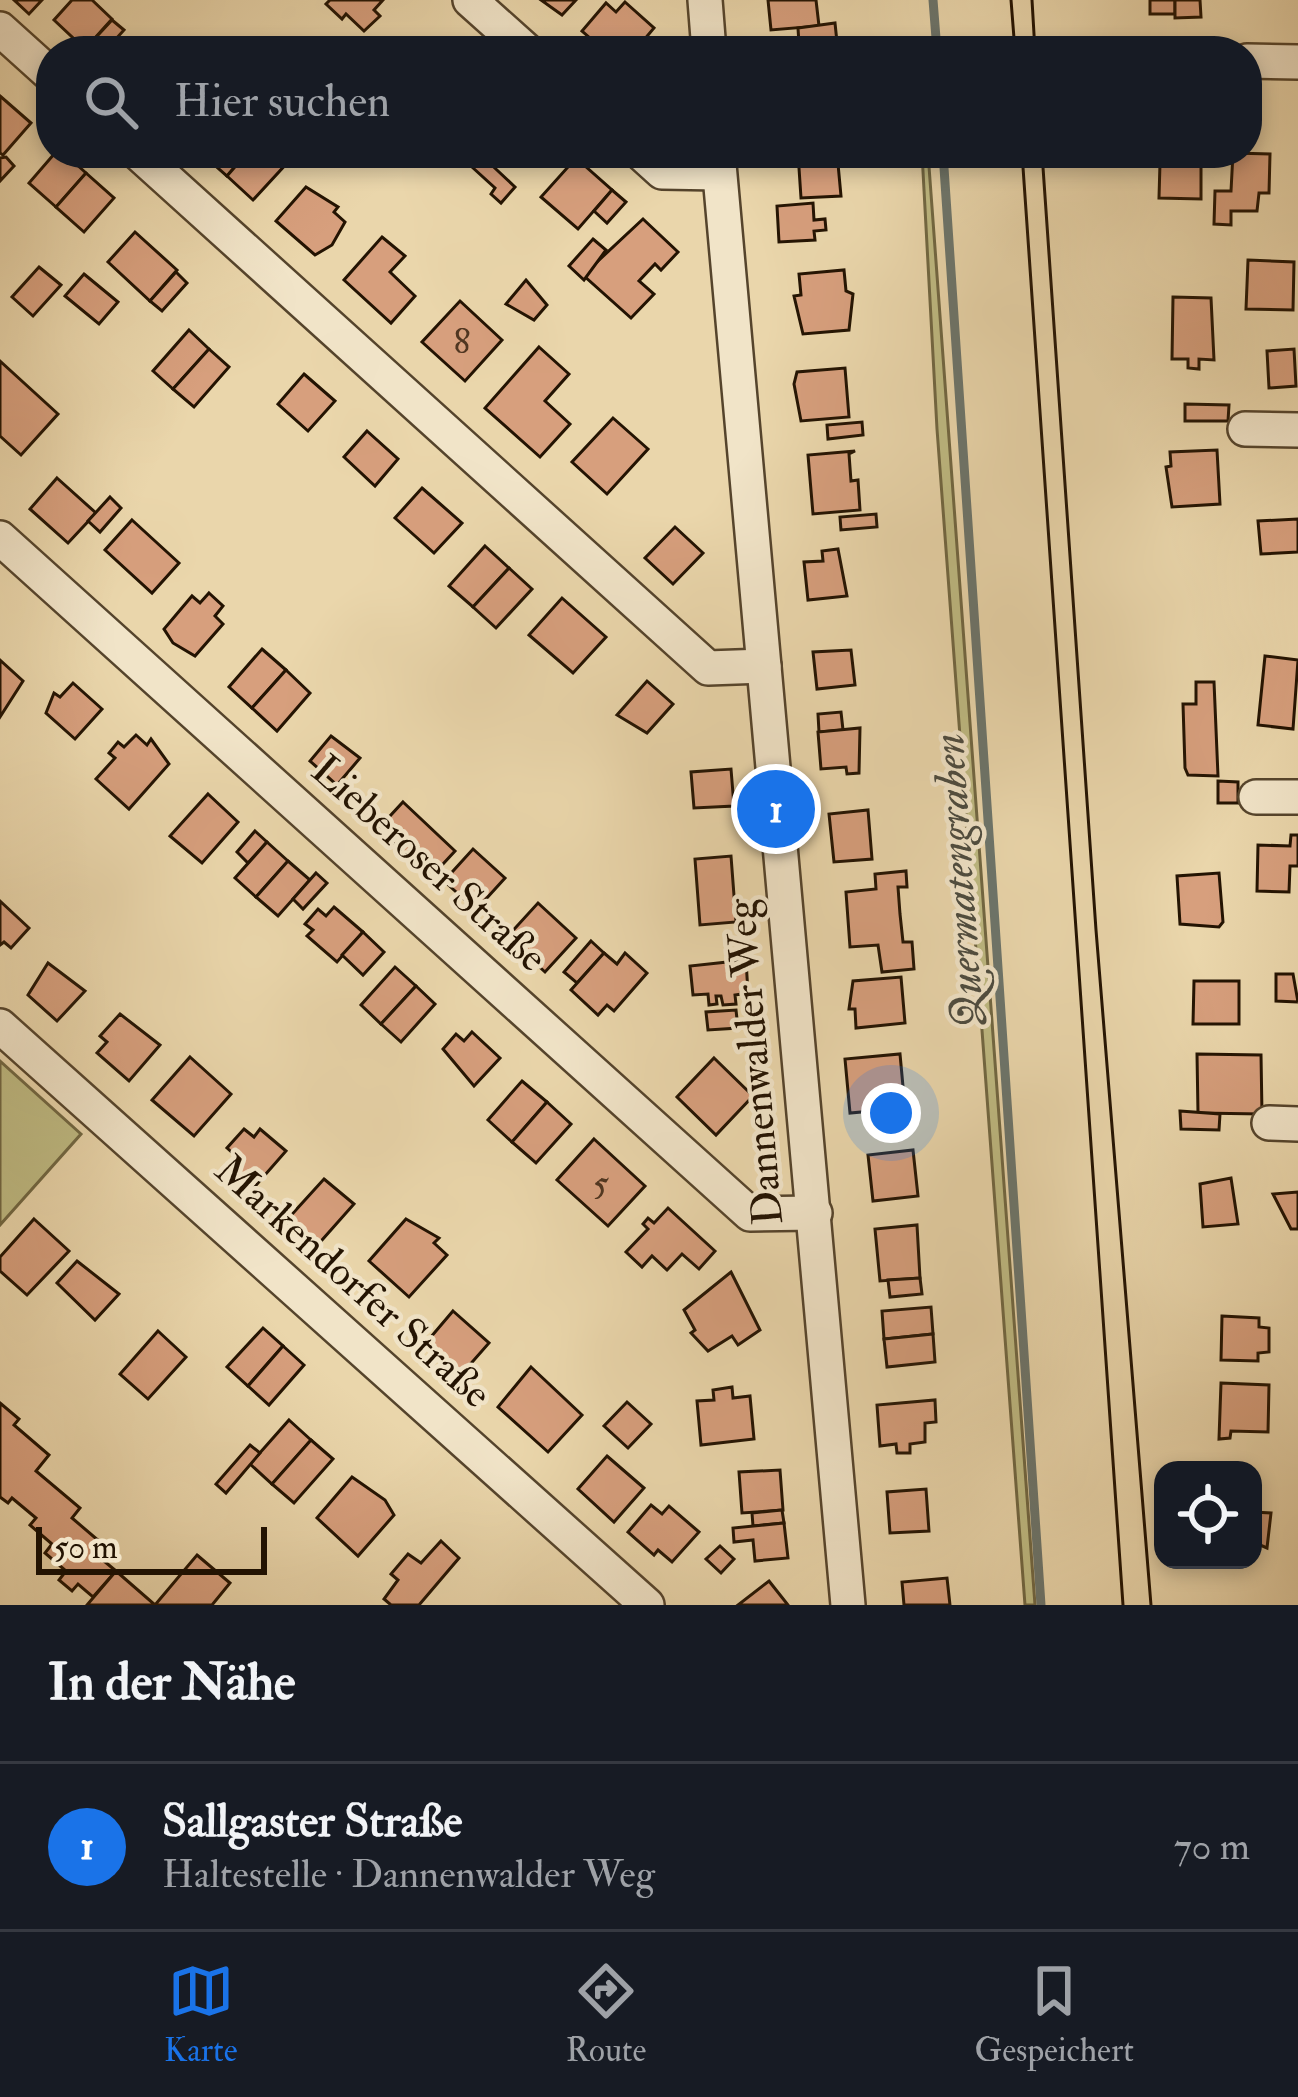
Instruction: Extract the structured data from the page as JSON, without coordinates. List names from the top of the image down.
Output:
{
  "streets": {
    "street": ["Lieberoser Straße", "Dannenwalder Weg", "Markendorfer Straße"]
  },
  "crossings": [
    ["Lieberoser Straße", "Dannenwalder Weg"]
  ],
  "water": ["Quermatengraben"],
  "house_numbers": ["8", "5"],
  "scale_bar": "50 m",
  "page": {
    "search": "Hier suchen",
    "pins": "1",
    "scale": "50 m",
    "heading": "In der Nähe",
    "list": [
      {
        "mark": "1",
        "name": "Sallgaster Straße",
        "note": "Haltestelle · Dannenwalder Weg",
        "value": "70 m"
      }
    ],
    "nav": ["Karte", "Route", "Gespeichert"]
  }
}
